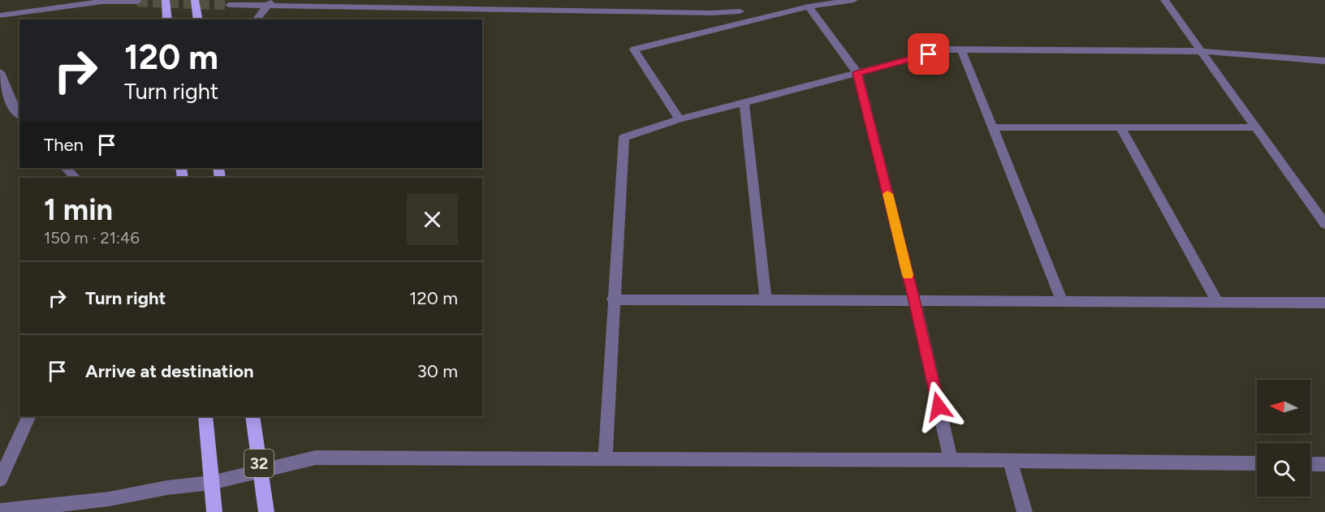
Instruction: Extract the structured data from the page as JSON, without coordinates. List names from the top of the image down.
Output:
{
  "streets": {
    "main road": ["32"]
  },
  "north": "left",
  "page": {
    "turn": ["120 m", "Turn right"],
    "then": "Then",
    "heading": ["1 min", "150 m · 21:46"],
    "list": [
      {
        "name": "Turn right",
        "value": "120 m"
      },
      {
        "name": "Arrive at destination",
        "value": "30 m"
      }
    ]
  }
}
